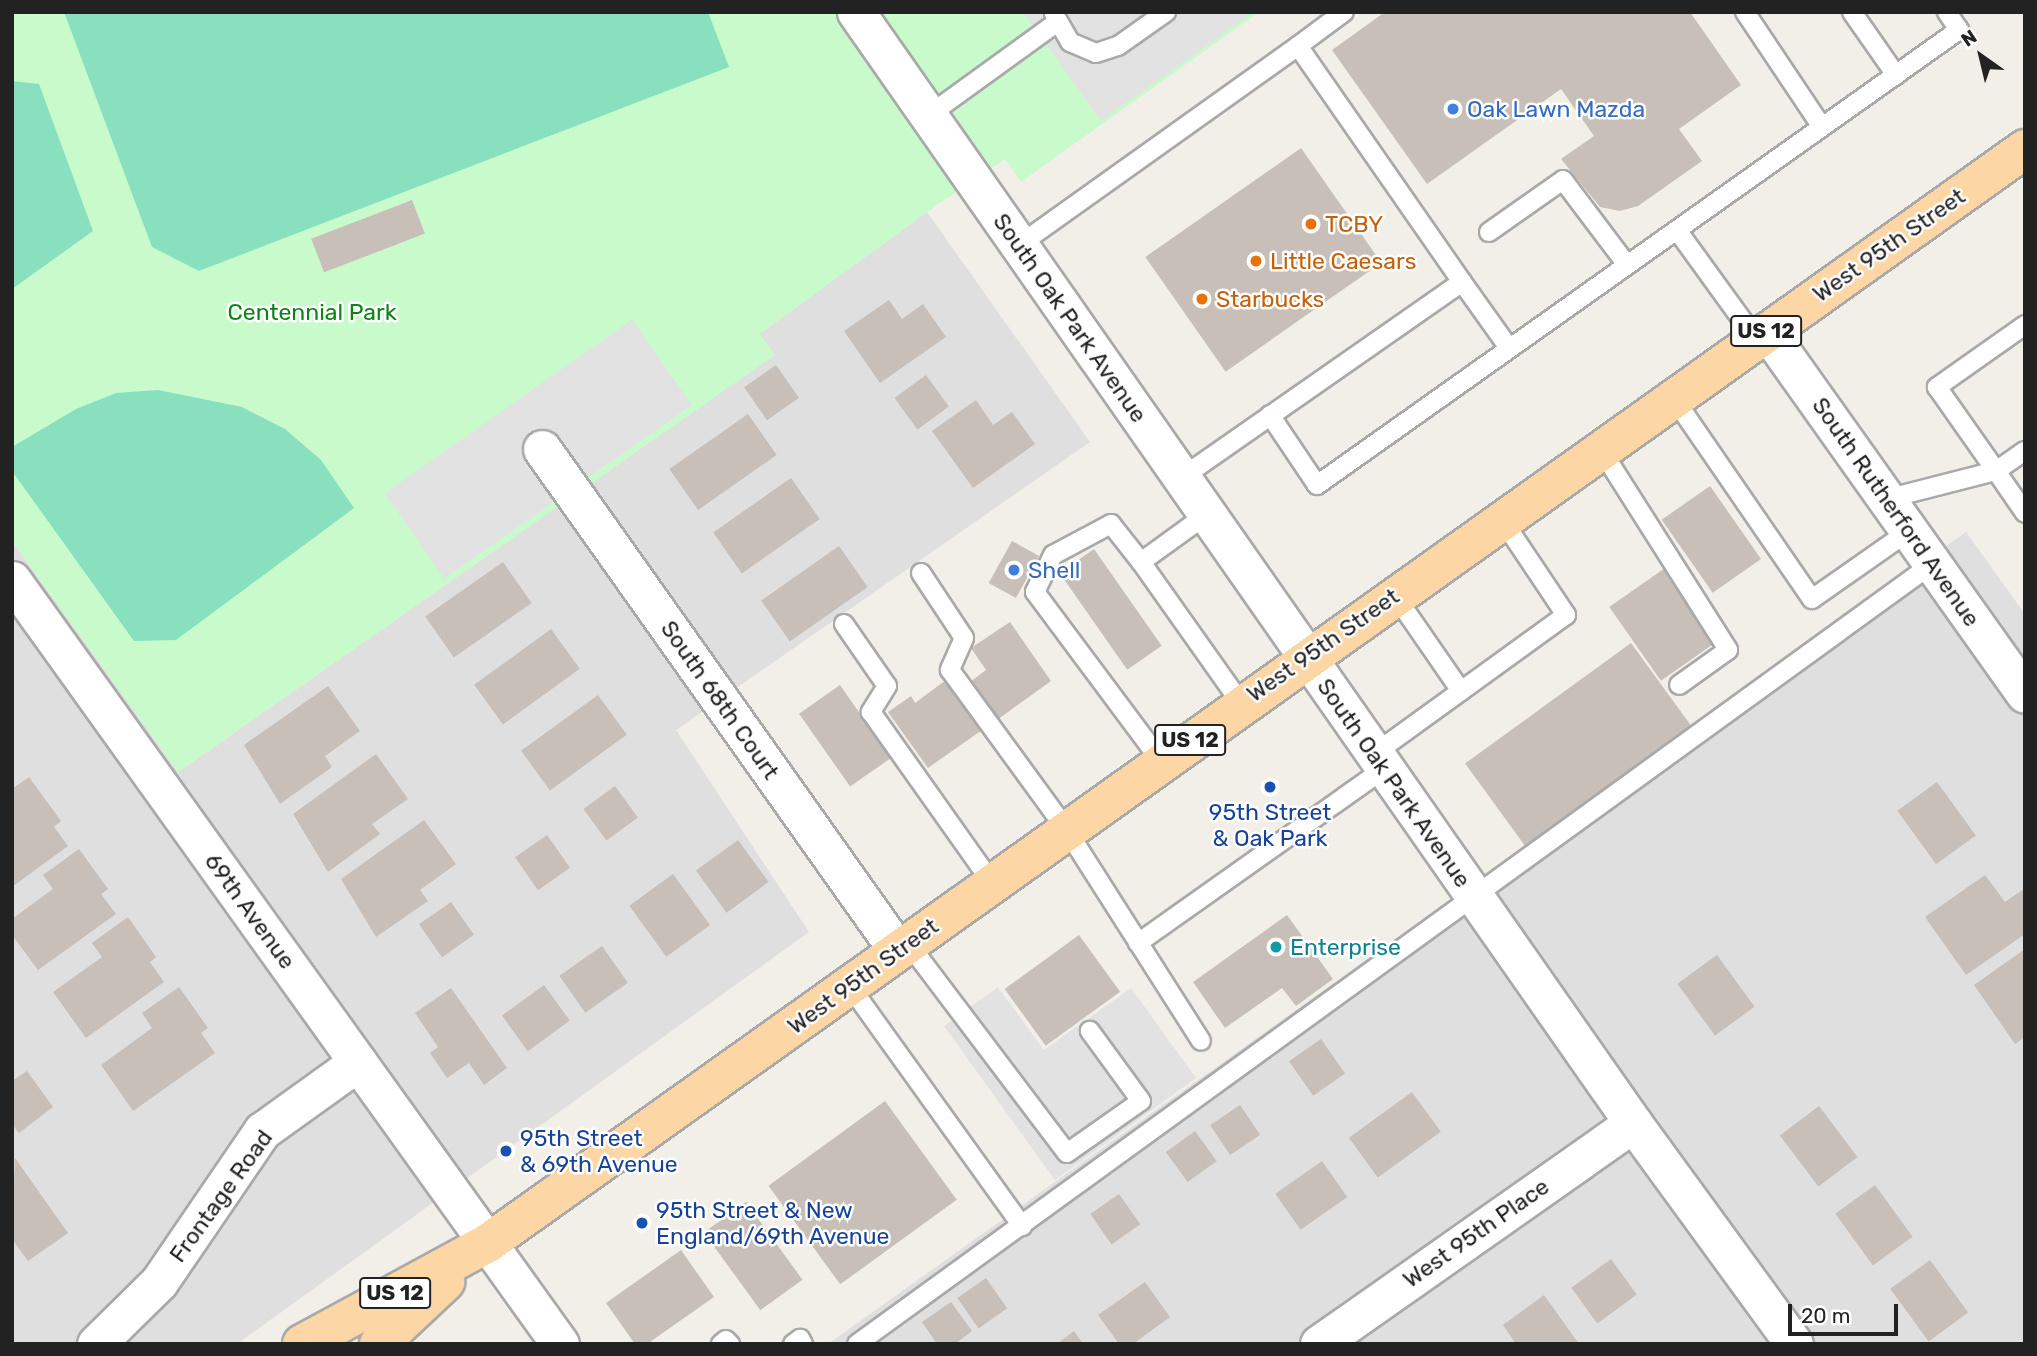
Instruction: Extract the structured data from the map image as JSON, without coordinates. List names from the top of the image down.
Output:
{
  "streets": {
    "main road": ["West 95th Street", "US 12"],
    "street": [
      "South Oak Park Avenue",
      "South Rutherford Avenue",
      "South 68th Court",
      "69th Avenue",
      "Frontage Road",
      "West 95th Place"
    ]
  },
  "crossings": [
    ["West 95th Street", "South Oak Park Avenue"],
    ["West 95th Street", "South Rutherford Avenue"],
    ["West 95th Street", "South 68th Court"],
    ["West 95th Street", "69th Avenue"],
    ["South Oak Park Avenue", "West 95th Place"],
    ["69th Avenue", "Frontage Road"]
  ],
  "parks": ["Centennial Park"],
  "places": [
    "Oak Lawn Mazda",
    "TCBY",
    "Little Caesars",
    "Starbucks",
    "Shell",
    "95th Street & Oak Park",
    "Enterprise",
    "95th Street & 69th Avenue",
    "95th Street & New England/69th Avenue"
  ],
  "scale_bar": "20 m",
  "north": "top left"
}
